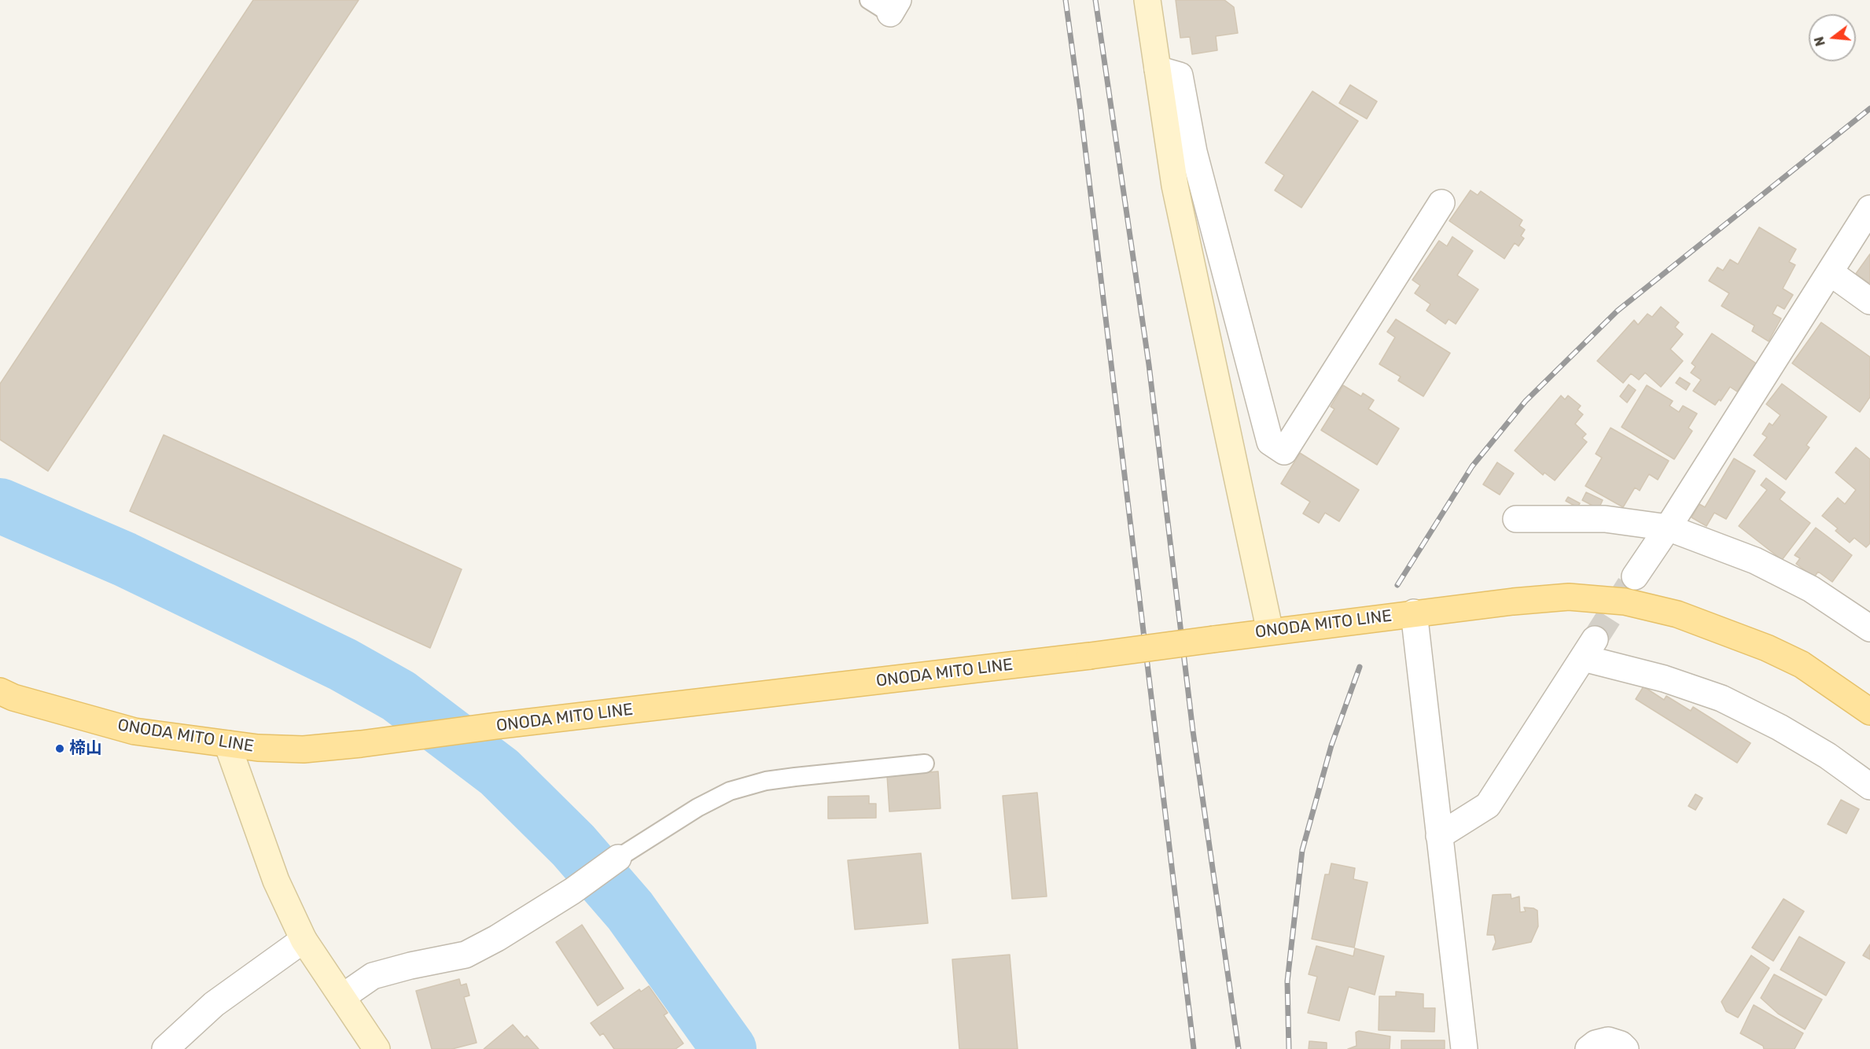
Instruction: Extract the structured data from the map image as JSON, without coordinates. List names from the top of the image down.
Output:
{
  "streets": {
    "main road": ["ONODA MITO LINE"]
  },
  "places": ["楴山"],
  "north": "left"
}
